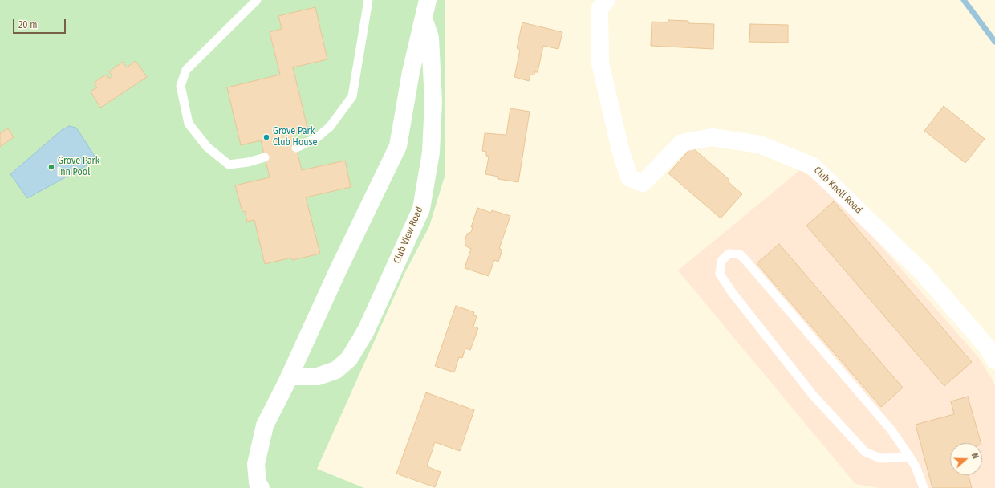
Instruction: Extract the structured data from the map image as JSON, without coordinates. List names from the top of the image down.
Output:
{
  "streets": {
    "street": ["Club Knoll Road", "Club View Road"]
  },
  "places": ["Grove Park Club House", "Grove Park Inn Pool"],
  "scale_bar": "20 m",
  "north": "right"
}
